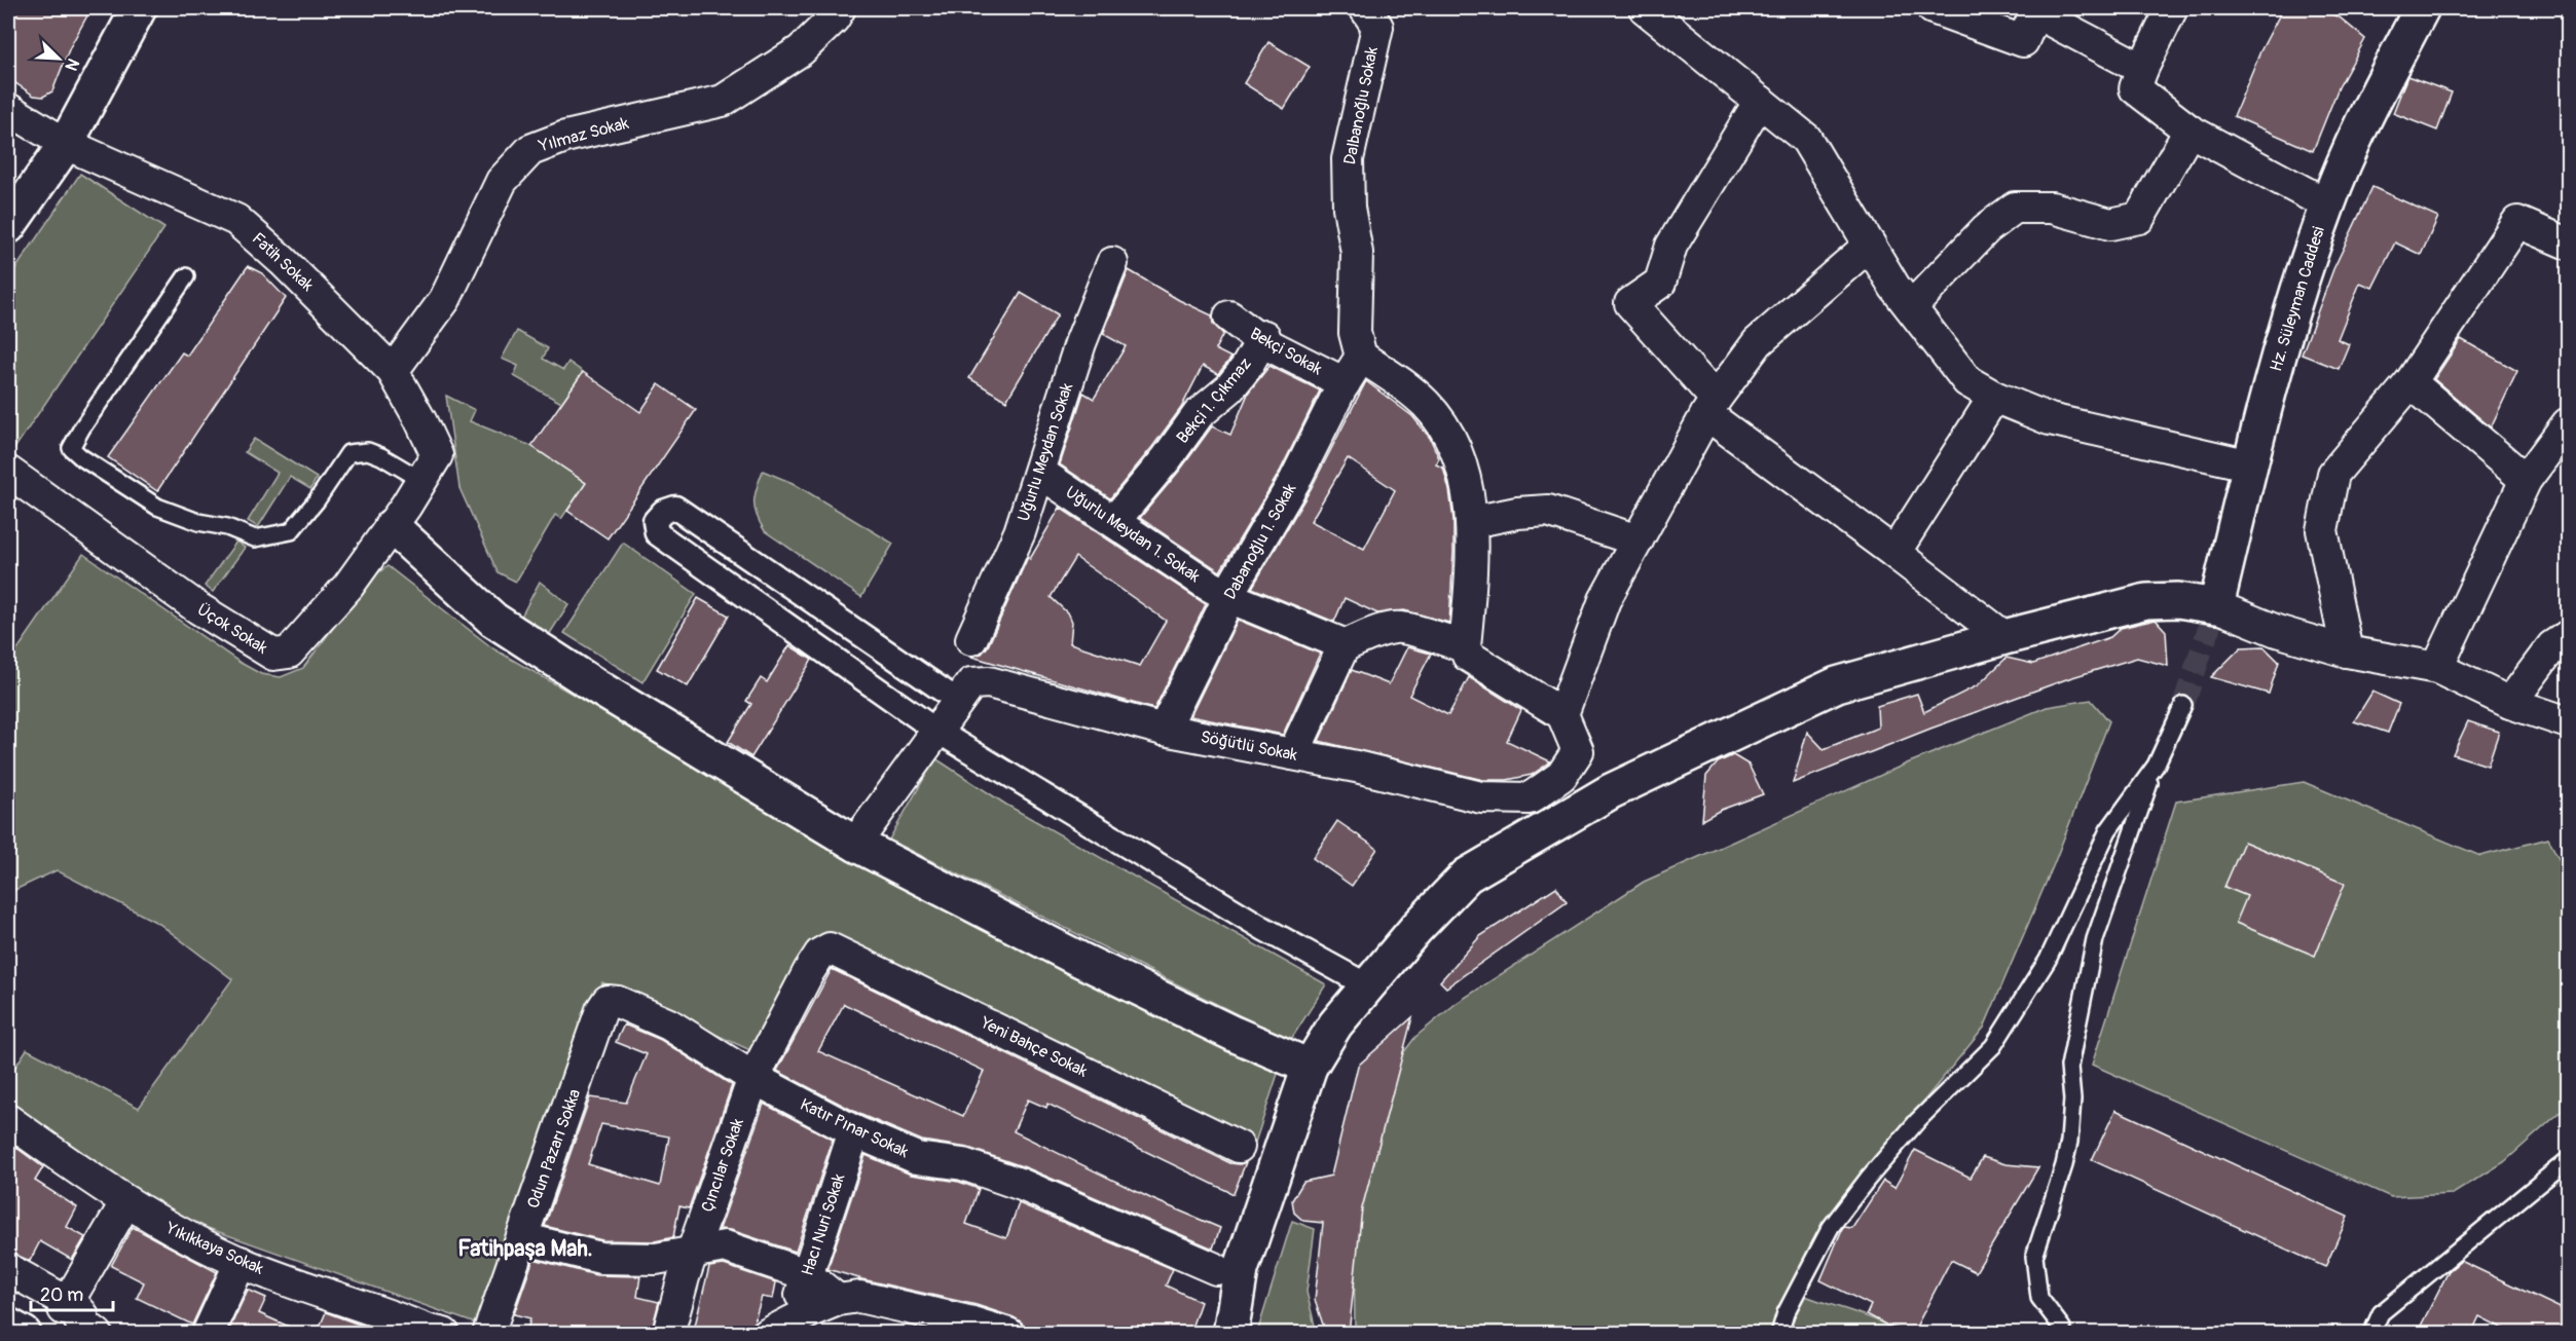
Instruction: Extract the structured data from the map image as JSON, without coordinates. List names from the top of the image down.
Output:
{
  "streets": {
    "street": [
      "Dalbanoğlu Sokak",
      "Yılmaz Sokak",
      "Fatih Sokak",
      "Hz. Süleyman Caddesi",
      "Bekçi Sokak",
      "Bekçi 1. Çıkmaz",
      "Uğurlu Meydan Sokak",
      "Uğurlu Meydan 1. Sokak",
      "Dabanoğlu 1. Sokak",
      "Üçok Sokak",
      "Söğütlü Sokak",
      "Yeni Bahçe Sokak",
      "Katır Pınar Sokak",
      "Odun Pazarı Sokka",
      "Çıncılar Sokak",
      "Hacı Nuri Sokak",
      "Yıkıkkaya Sokak"
    ]
  },
  "crossings": [
    ["Dalbanoğlu Sokak", "Dabanoğlu 1. Sokak"],
    ["Yılmaz Sokak", "Fatih Sokak"],
    ["Fatih Sokak", "Üçok Sokak"],
    ["Bekçi Sokak", "Bekçi 1. Çıkmaz"],
    ["Bekçi Sokak", "Dabanoğlu 1. Sokak"],
    ["Bekçi 1. Çıkmaz", "Uğurlu Meydan 1. Sokak"],
    ["Uğurlu Meydan Sokak", "Uğurlu Meydan 1. Sokak"],
    ["Uğurlu Meydan 1. Sokak", "Dabanoğlu 1. Sokak"],
    ["Dabanoğlu 1. Sokak", "Söğütlü Sokak"],
    ["Yeni Bahçe Sokak", "Çıncılar Sokak"],
    ["Katır Pınar Sokak", "Odun Pazarı Sokka"],
    ["Katır Pınar Sokak", "Çıncılar Sokak"],
    ["Katır Pınar Sokak", "Hacı Nuri Sokak"]
  ],
  "districts": ["Fatihpaşa Mah."],
  "scale_bar": "20 m",
  "north": "bottom right"
}
